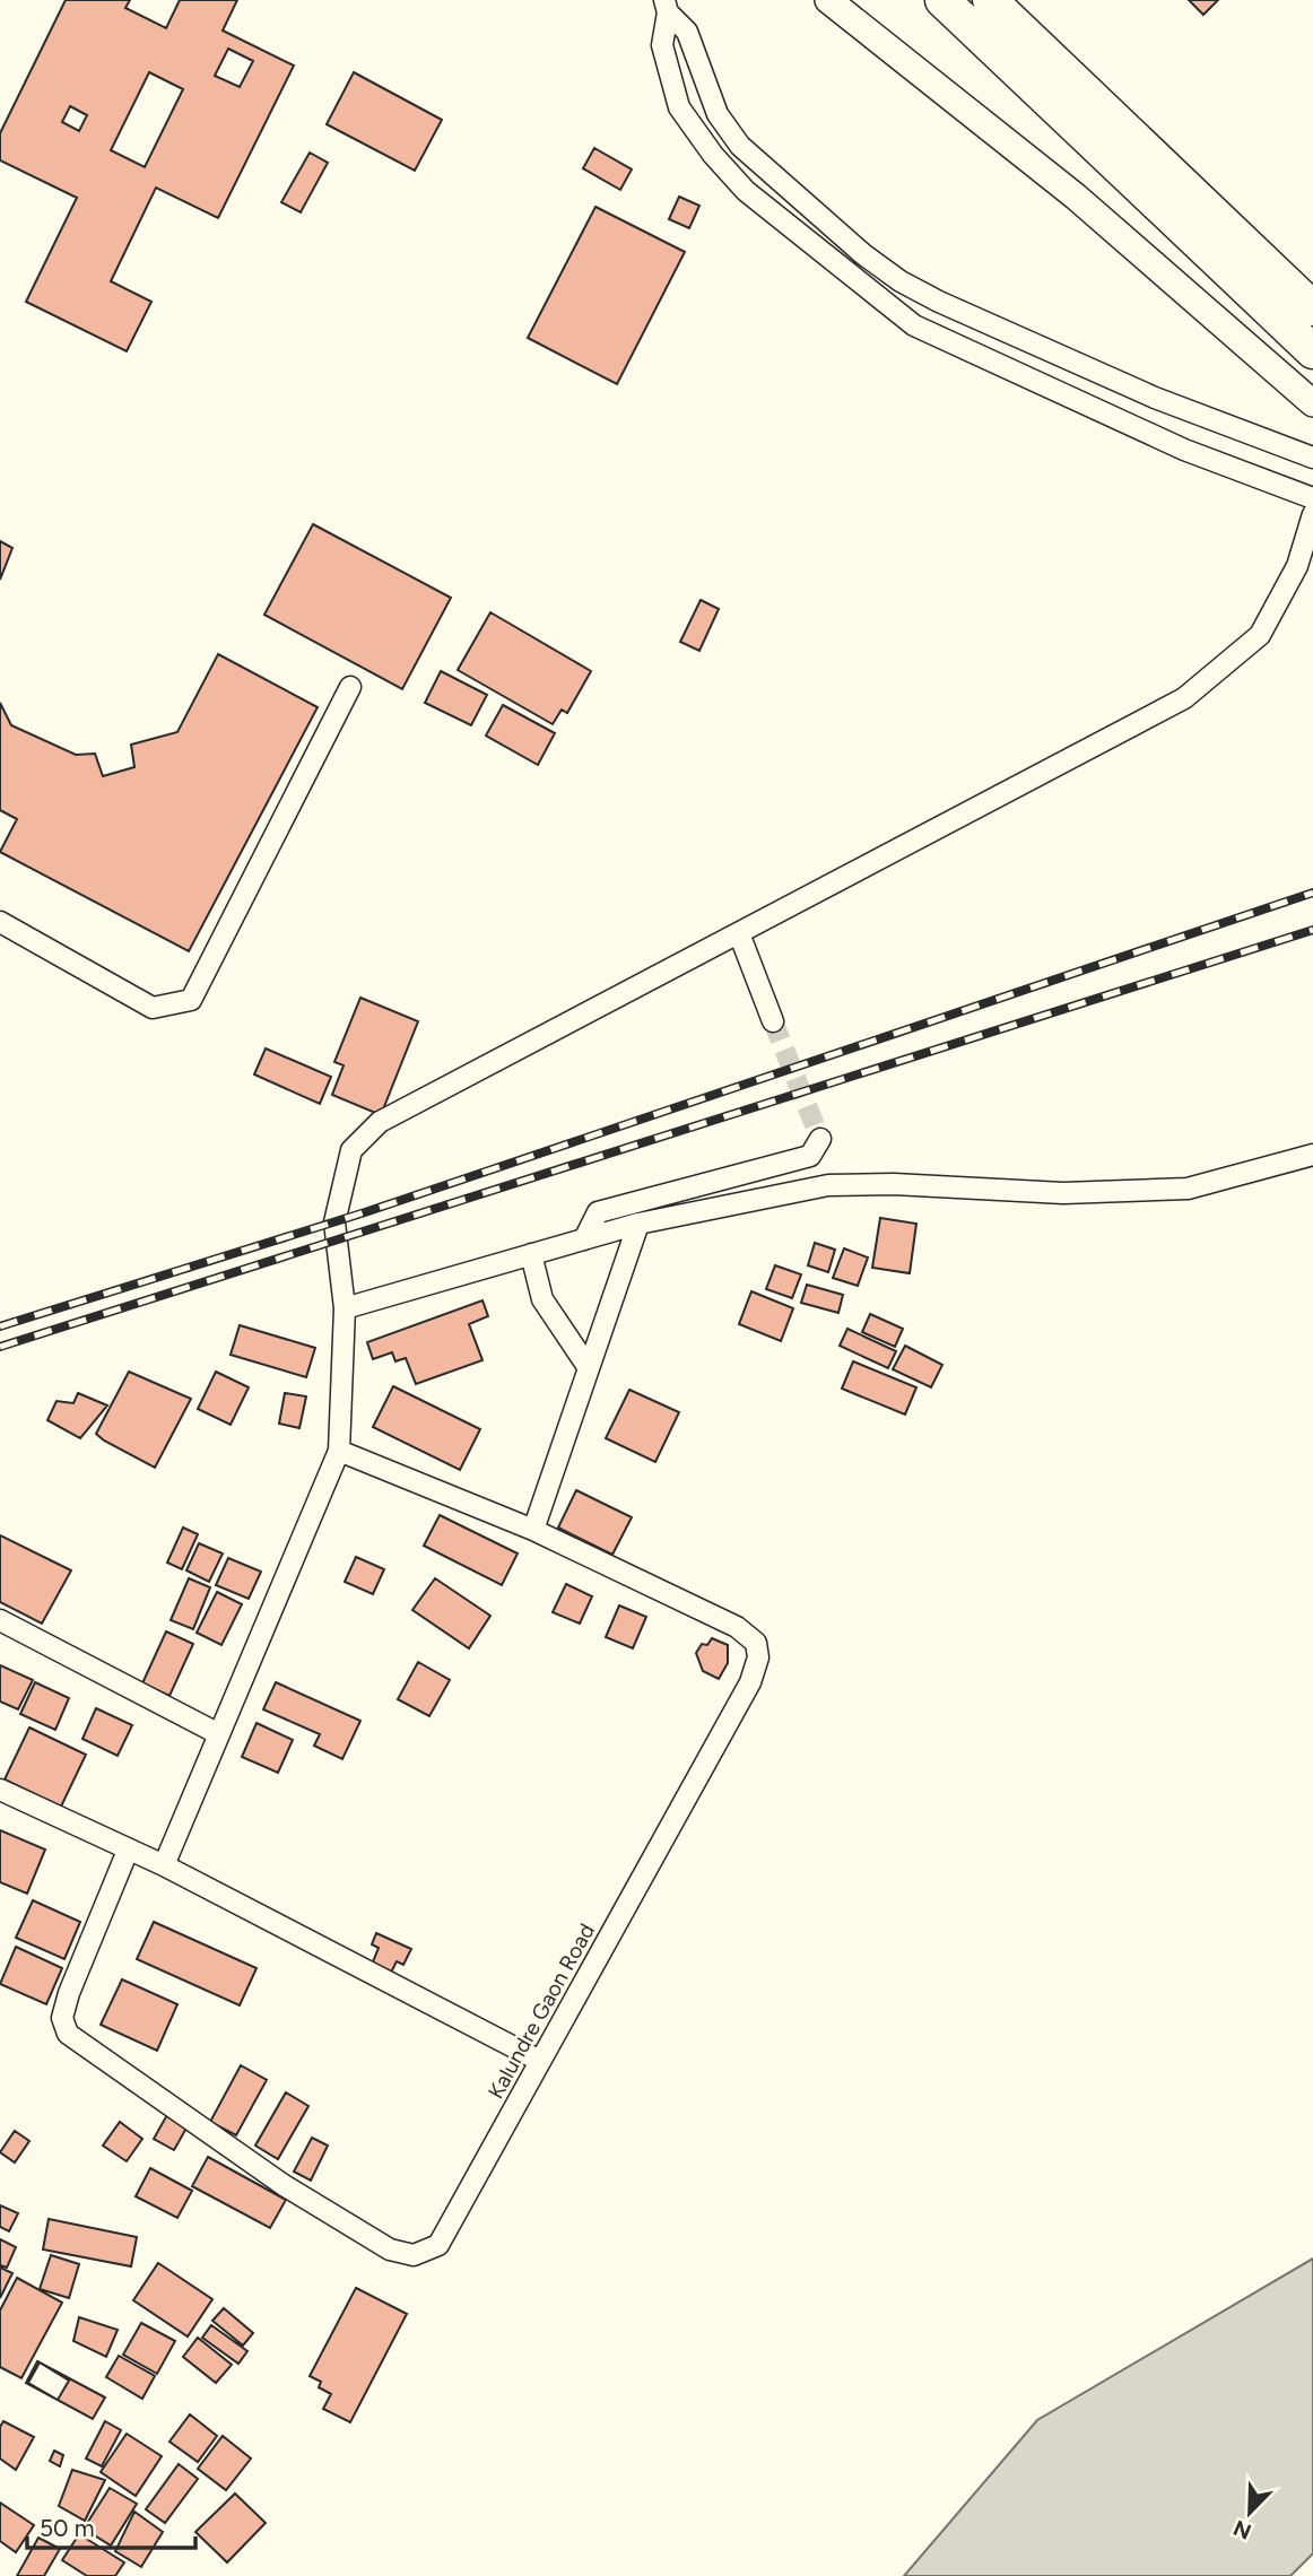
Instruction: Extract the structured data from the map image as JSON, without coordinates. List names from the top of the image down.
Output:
{
  "streets": {
    "street": ["Kalundre Gaon Road"]
  },
  "scale_bar": "50 m",
  "north": "bottom left"
}
